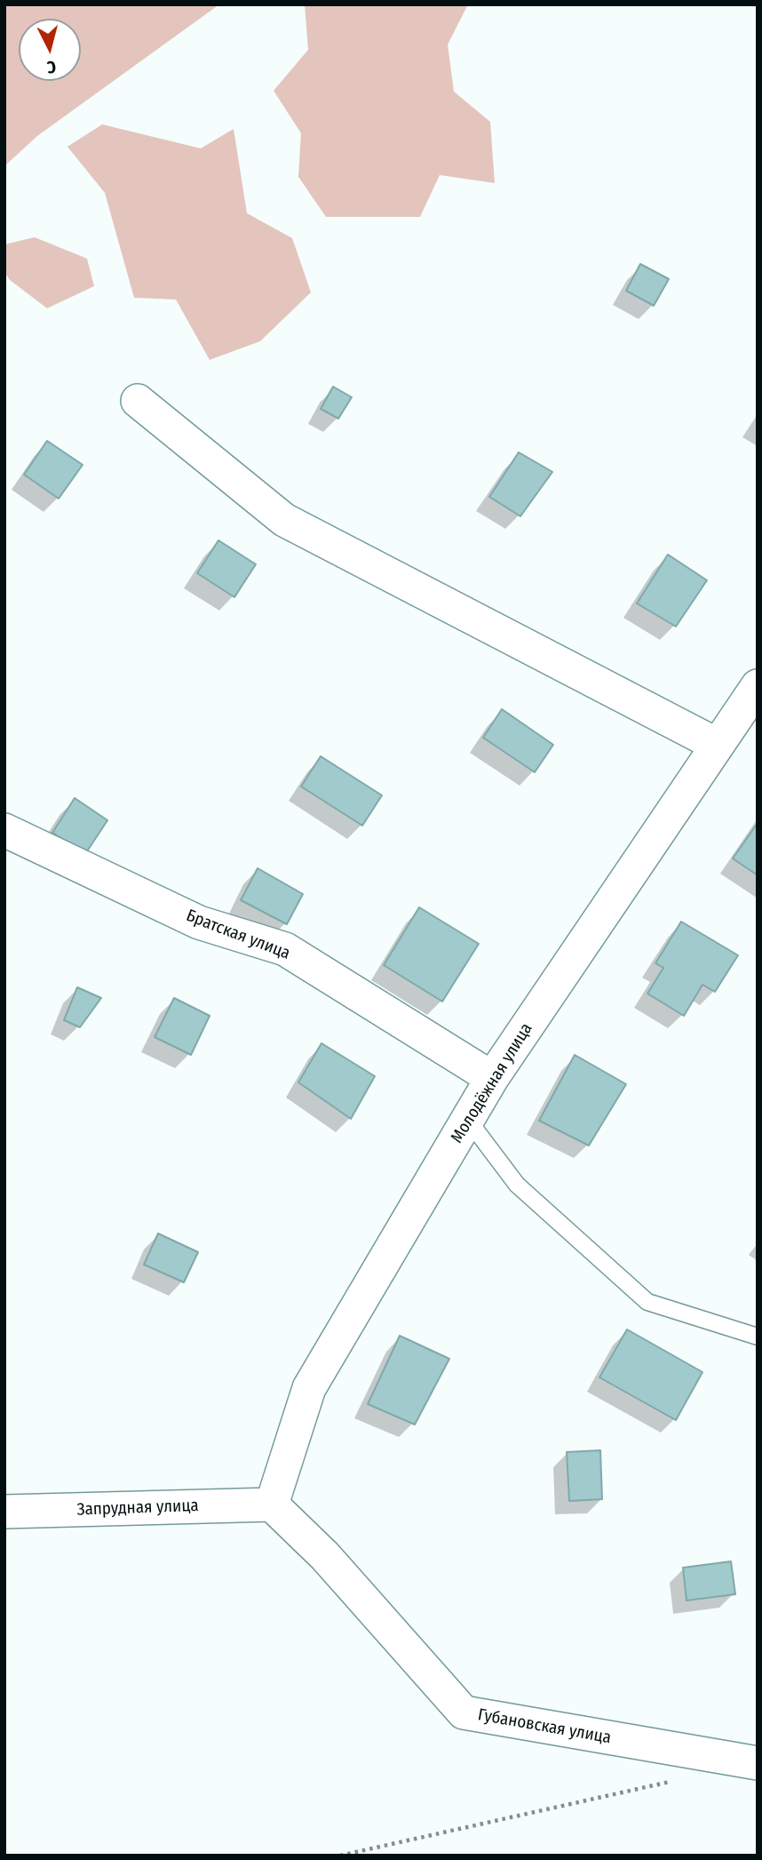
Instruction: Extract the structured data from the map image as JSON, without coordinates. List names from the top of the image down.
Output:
{
  "streets": {
    "street": [
      "Братская улица",
      "Молодёжная улица",
      "Запрудная улица",
      "Губановская улица"
    ]
  },
  "crossings": [
    ["Братская улица", "Молодёжная улица"],
    ["Молодёжная улица", "Запрудная улица"],
    ["Молодёжная улица", "Губановская улица"],
    ["Запрудная улица", "Губановская улица"]
  ],
  "north": "bottom"
}
